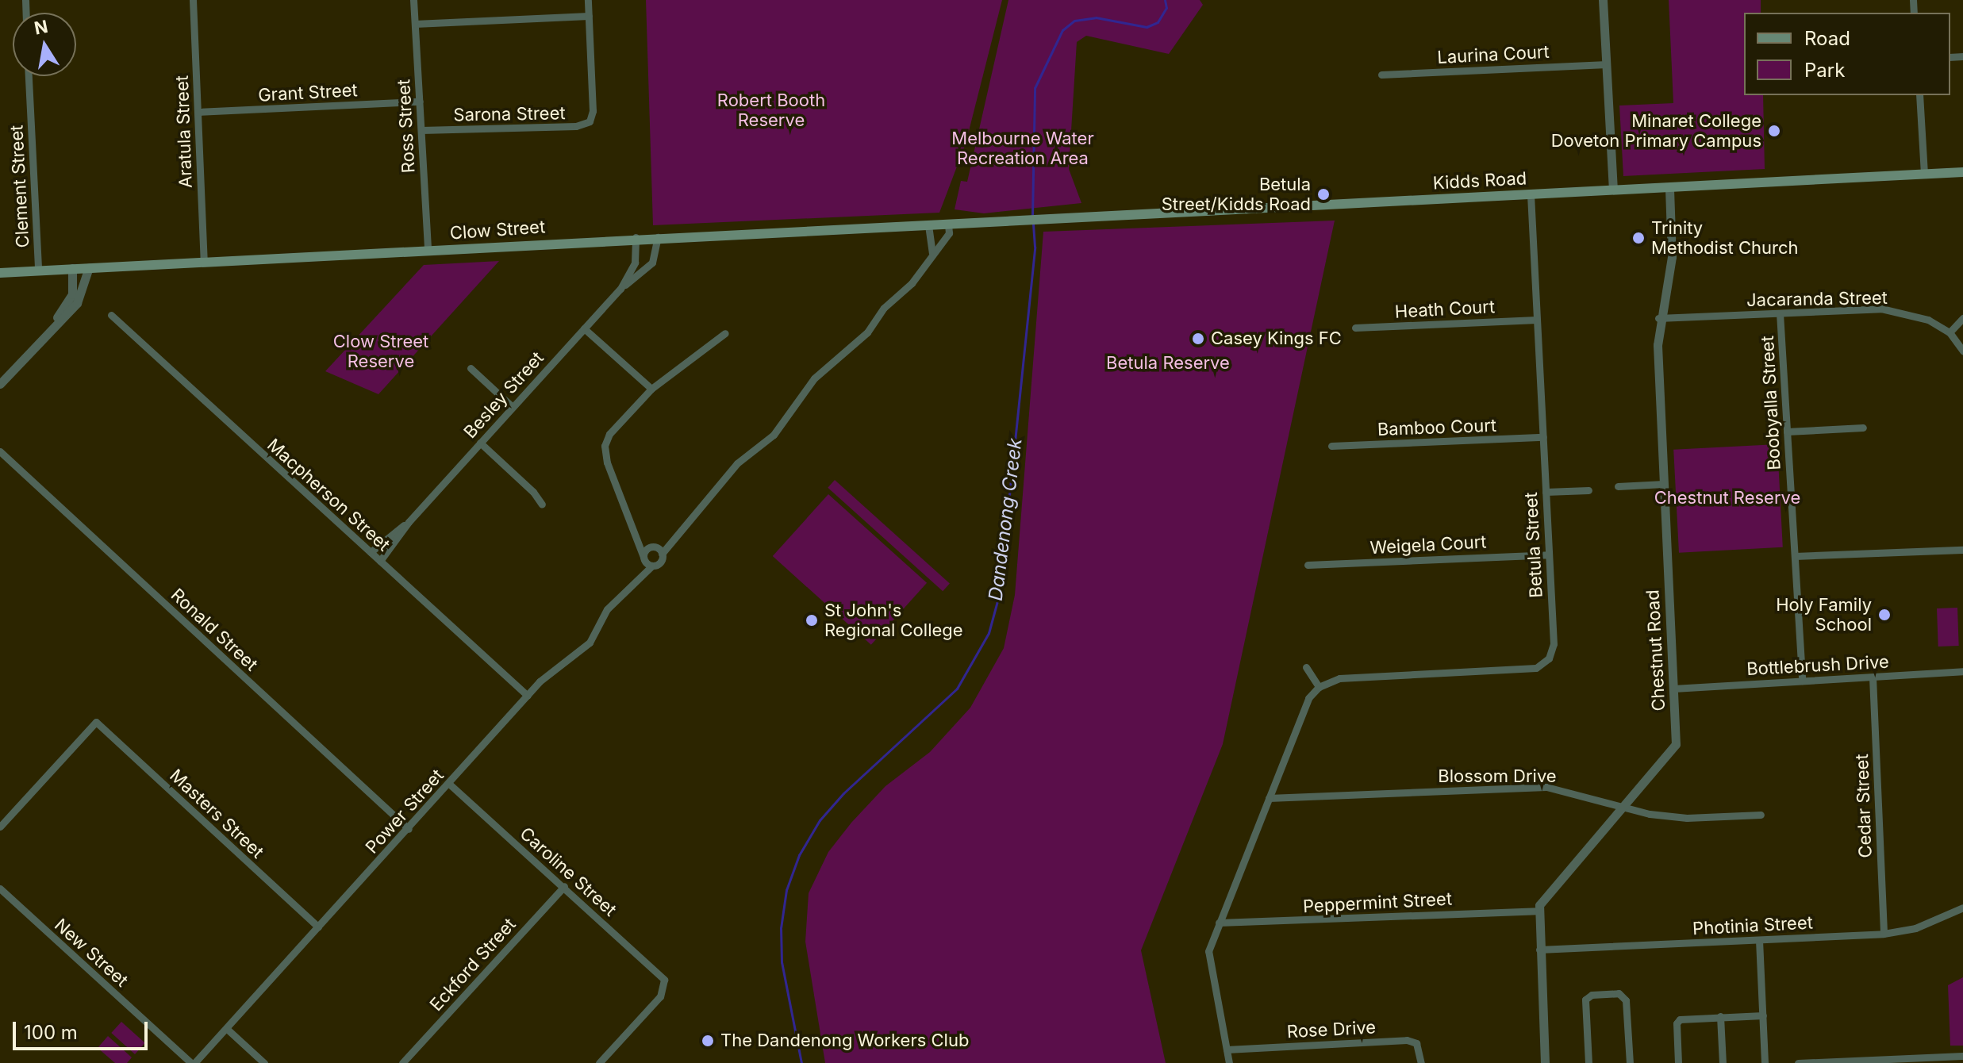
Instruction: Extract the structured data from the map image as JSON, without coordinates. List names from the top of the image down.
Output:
{
  "streets": {
    "main road": ["Kidds Road", "Clow Street"],
    "street": [
      "Laurina Court",
      "Grant Street",
      "Sarona Street",
      "Ross Street",
      "Aratula Street",
      "Clement Street",
      "Jacaranda Street",
      "Heath Court",
      "Besley Street",
      "Boobyalla Street",
      "Bamboo Court",
      "Macpherson Street",
      "Weigela Court",
      "Betula Street",
      "Ronald Street",
      "Chestnut Road",
      "Bottlebrush Drive",
      "Blossom Drive",
      "Cedar Street",
      "Power Street",
      "Masters Street",
      "Caroline Street",
      "Peppermint Street",
      "Photinia Street",
      "New Street",
      "Eckford Street",
      "Rose Drive"
    ]
  },
  "crossings": [
    ["Grant Street", "Ross Street"],
    ["Grant Street", "Aratula Street"],
    ["Sarona Street", "Ross Street"],
    ["Ross Street", "Clow Street"],
    ["Aratula Street", "Clow Street"],
    ["Kidds Road", "Clow Street"],
    ["Kidds Road", "Betula Street"],
    ["Kidds Road", "Chestnut Road"],
    ["Clement Street", "Clow Street"],
    ["Clow Street", "Besley Street"],
    ["Jacaranda Street", "Boobyalla Street"],
    ["Jacaranda Street", "Chestnut Road"],
    ["Heath Court", "Betula Street"],
    ["Besley Street", "Macpherson Street"],
    ["Boobyalla Street", "Bottlebrush Drive"],
    ["Bamboo Court", "Betula Street"],
    ["Macpherson Street", "Power Street"],
    ["Weigela Court", "Betula Street"],
    ["Ronald Street", "Power Street"],
    ["Chestnut Road", "Bottlebrush Drive"],
    ["Chestnut Road", "Blossom Drive"],
    ["Chestnut Road", "Peppermint Street"],
    ["Bottlebrush Drive", "Cedar Street"],
    ["Cedar Street", "Photinia Street"],
    ["Power Street", "Masters Street"],
    ["Power Street", "Caroline Street"],
    ["Power Street", "New Street"],
    ["Caroline Street", "Eckford Street"]
  ],
  "water": ["Dandenong Creek"],
  "parks": [
    "Robert Booth Reserve",
    "Melbourne Water Recreation Area",
    "Clow Street Reserve",
    "Betula Reserve",
    "Chestnut Reserve"
  ],
  "places": [
    "Minaret College Doveton Primary Campus",
    "Betula Street/Kidds Road",
    "Trinity Methodist Church",
    "Casey Kings FC",
    "Holy Family School",
    "St John's Regional College",
    "The Dandenong Workers Club"
  ],
  "legend": ["Road", "Park"],
  "scale_bar": "100 m",
  "north": "top"
}
